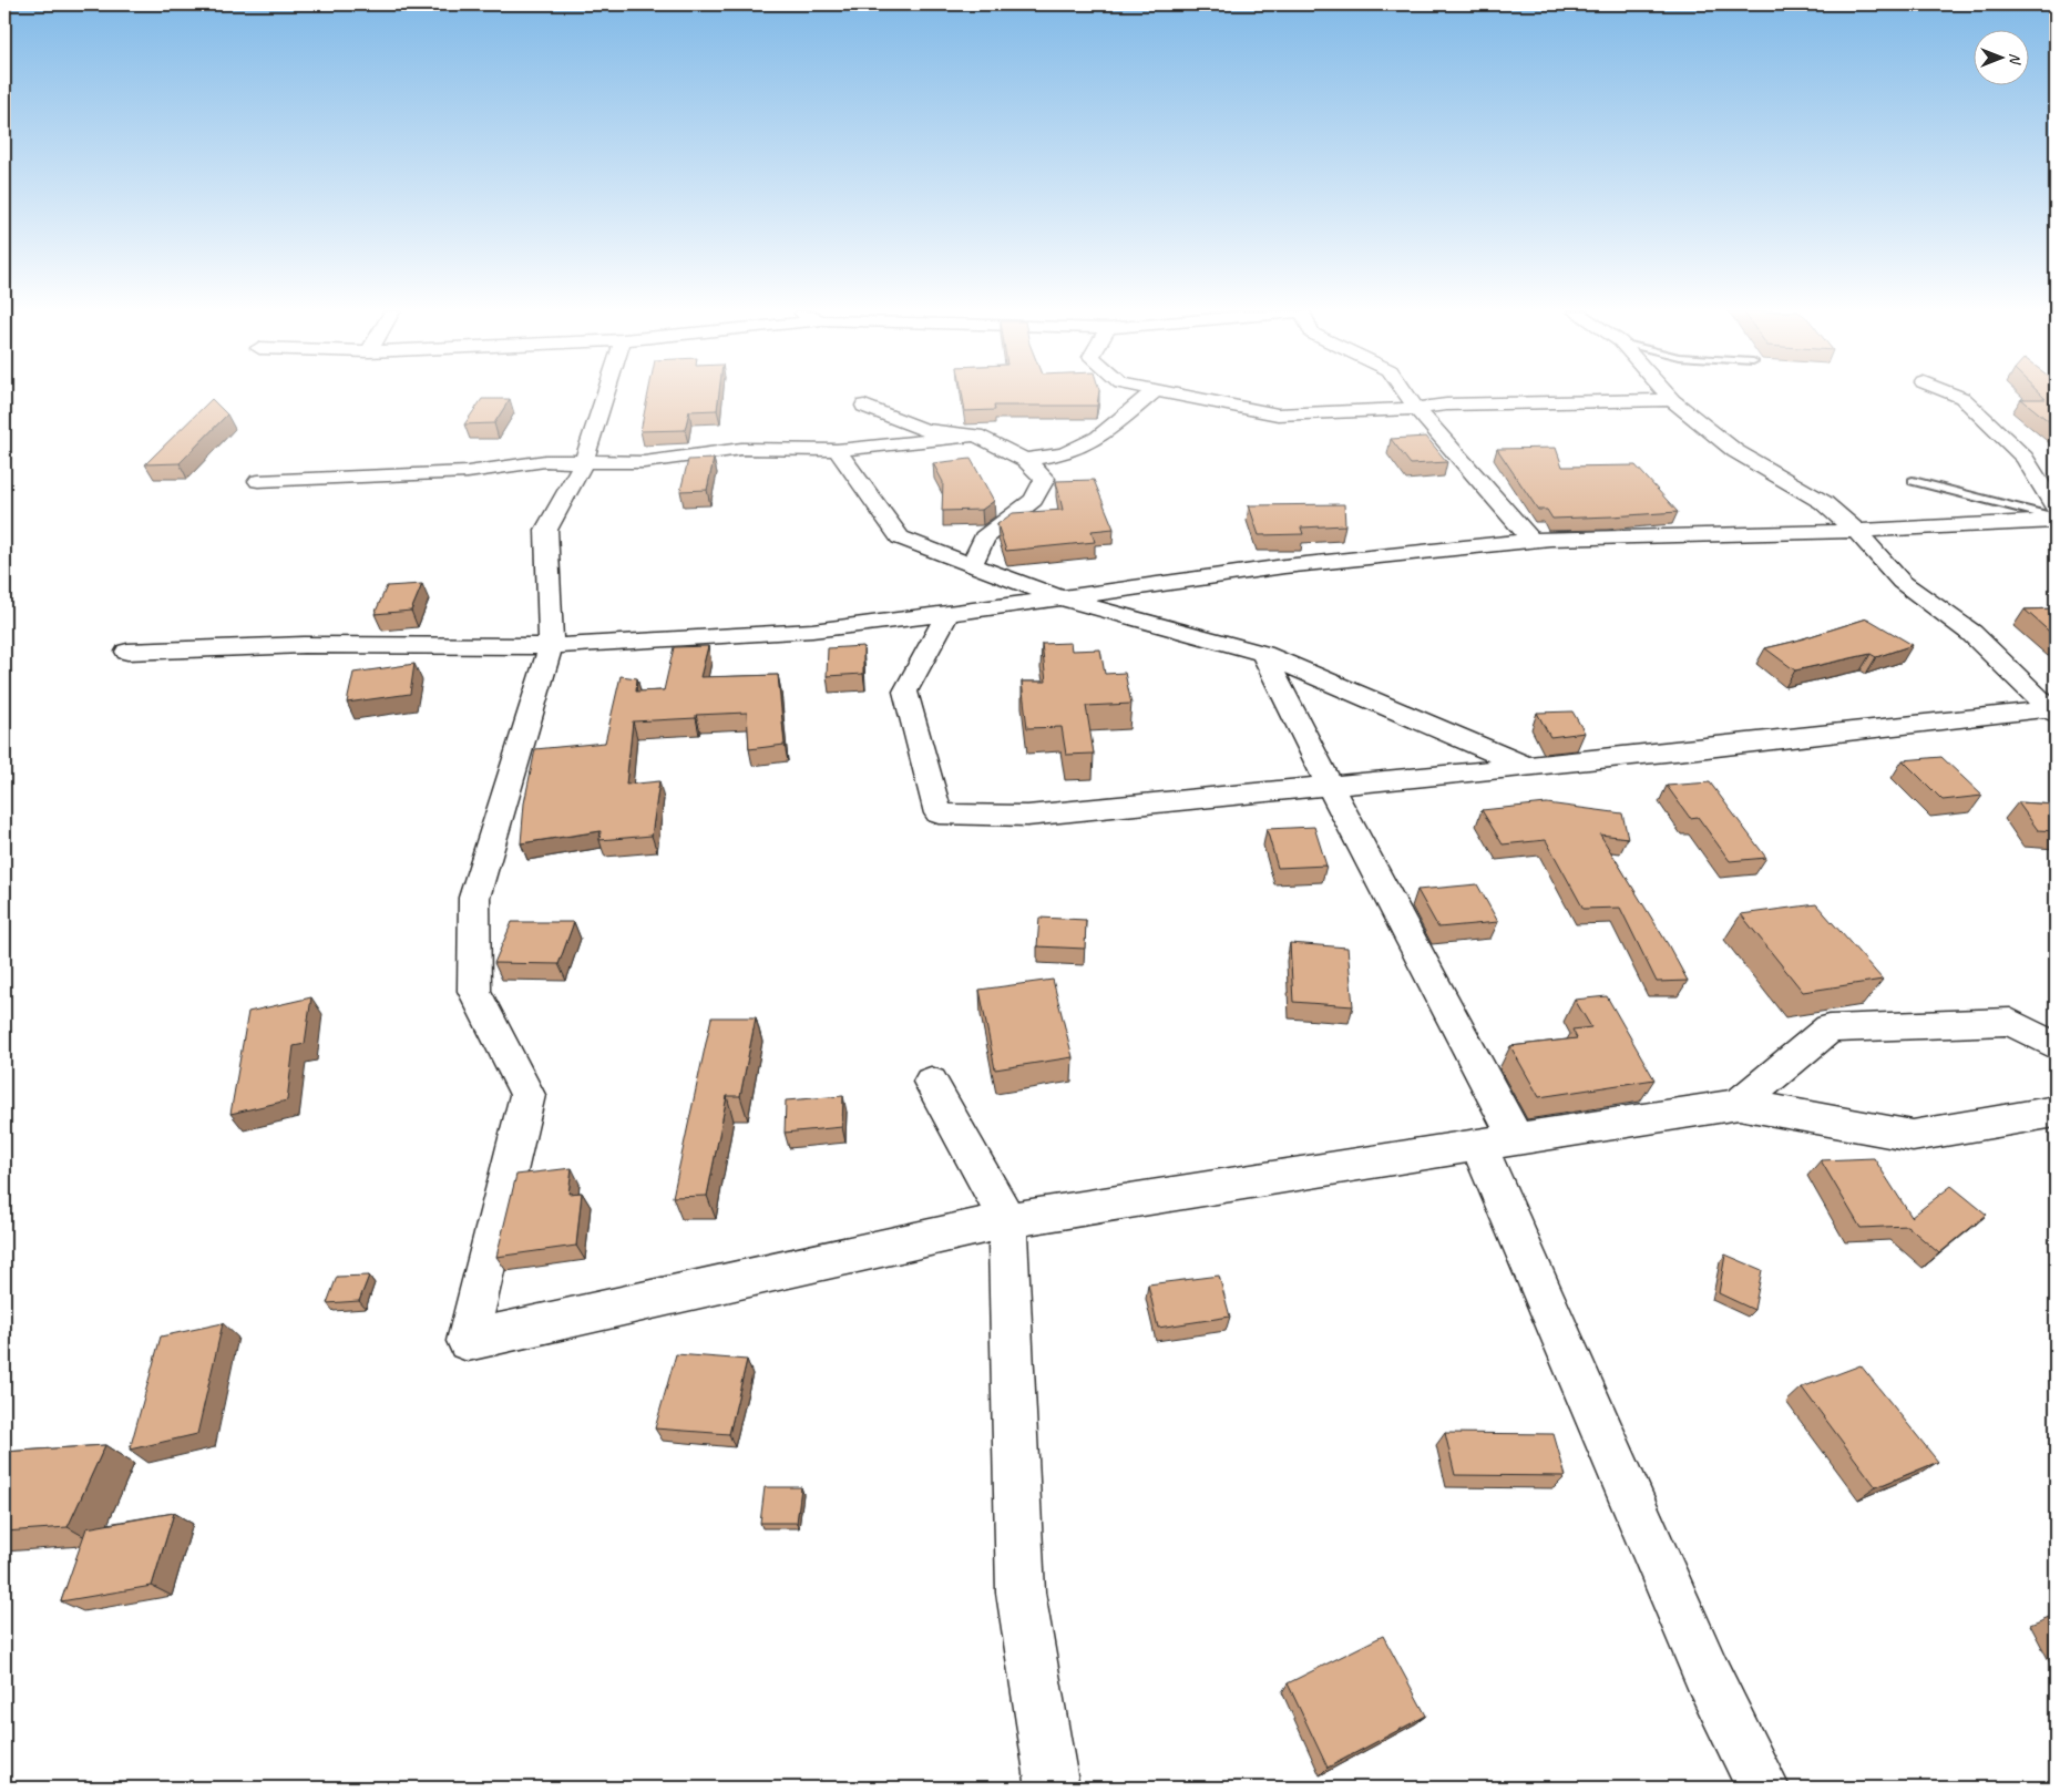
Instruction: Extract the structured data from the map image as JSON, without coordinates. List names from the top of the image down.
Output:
{
  "north": "right"
}
